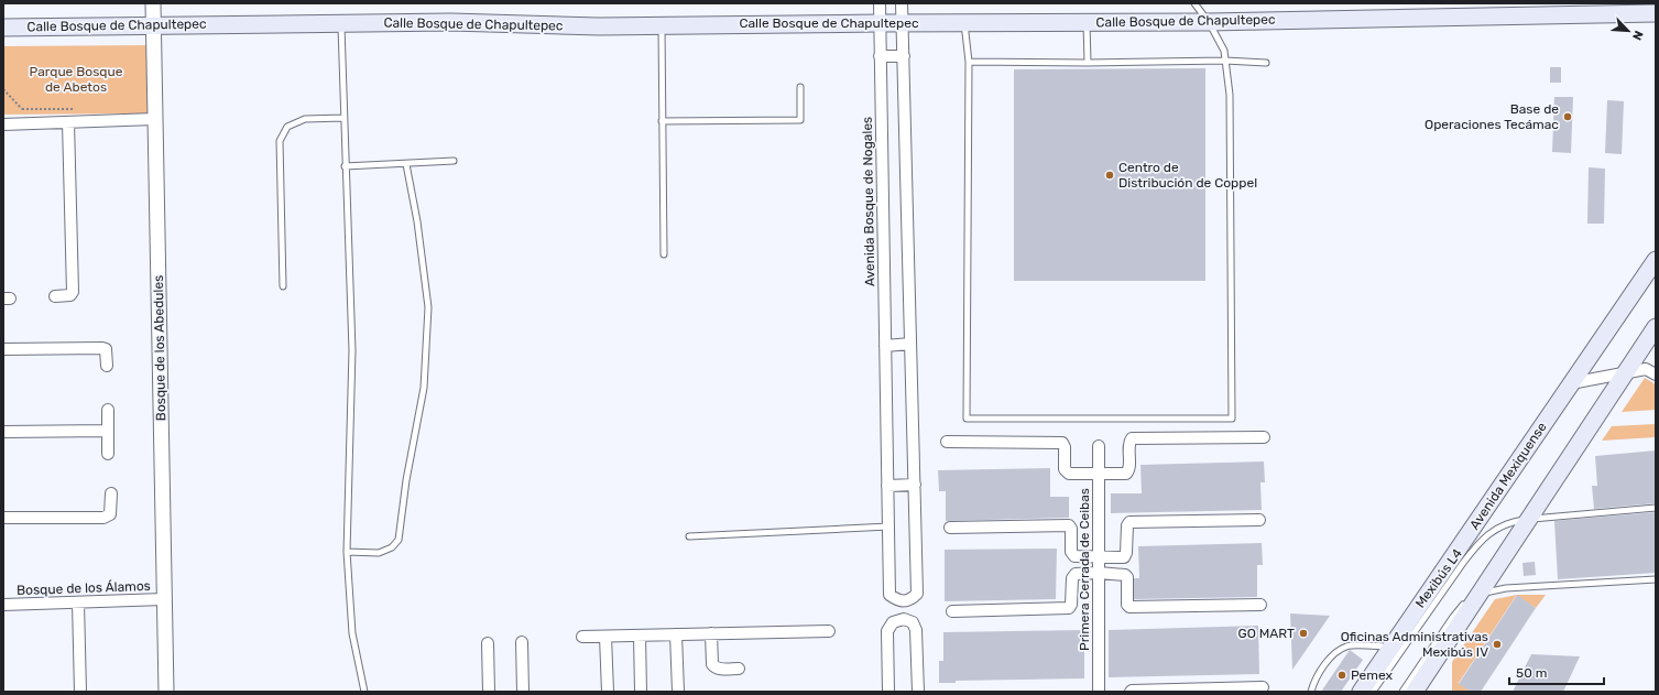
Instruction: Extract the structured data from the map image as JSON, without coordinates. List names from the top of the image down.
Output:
{
  "streets": {
    "main road": ["Calle Bosque de Chapultepec", "Avenida Mexiquense"],
    "street": [
      "Avenida Bosque de Nogales",
      "Bosque de los Abedules",
      "Primera Cerrada de Ceibas",
      "Bosque de los Álamos"
    ],
    "lane": ["Mexibús L4"]
  },
  "crossings": [
    ["Calle Bosque de Chapultepec", "Avenida Bosque de Nogales"],
    ["Calle Bosque de Chapultepec", "Bosque de los Abedules"],
    ["Bosque de los Abedules", "Bosque de los Álamos"]
  ],
  "parks": ["Parque Bosque de Abetos"],
  "places": [
    "Base de Operaciones Tecámac",
    "Centro de Distribución de Coppel",
    "GO MART",
    "Oficinas Administrativas Mexibús IV",
    "Pemex"
  ],
  "scale_bar": "50 m",
  "north": "bottom right"
}
